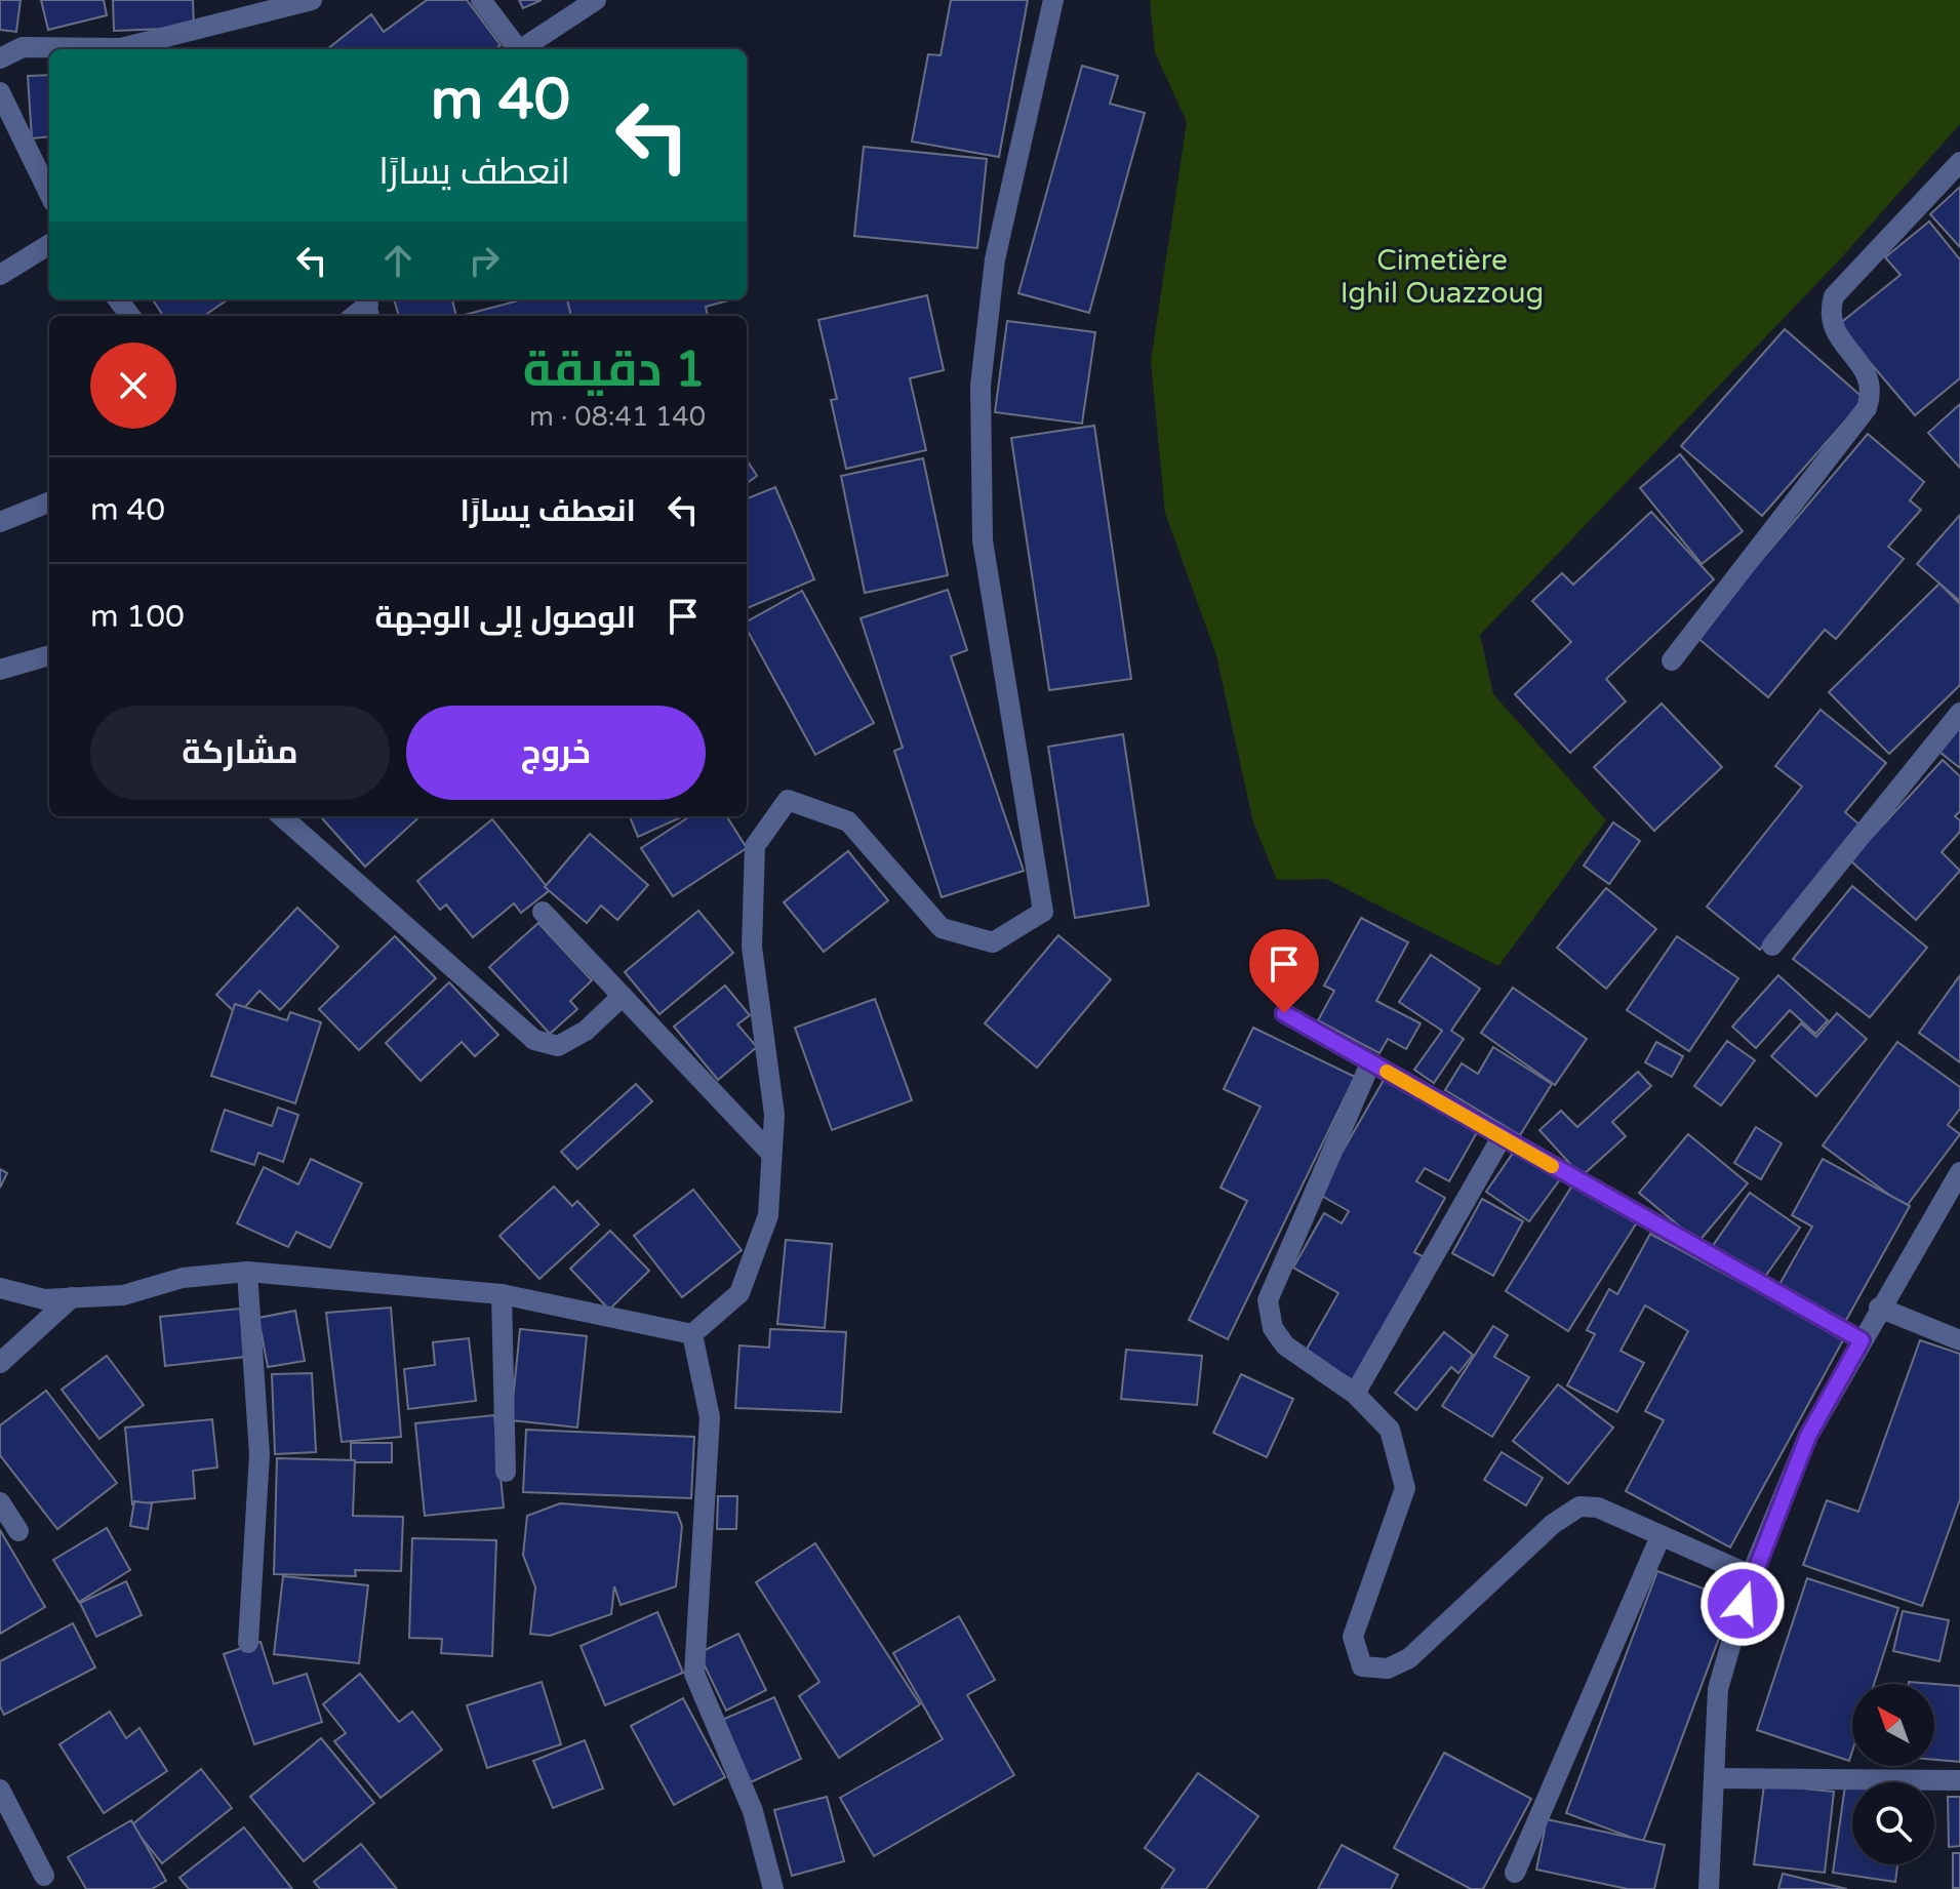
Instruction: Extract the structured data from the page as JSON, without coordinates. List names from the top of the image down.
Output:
{
  "parks": ["Cimetière Ighil Ouazzoug"],
  "north": "top left",
  "page": {
    "turn": ["40 m", "انعطف يسارًا"],
    "heading": ["1 دقيقة", "140 m · 08:41"],
    "list": [
      {
        "name": "انعطف يسارًا",
        "value": "40 m"
      },
      {
        "name": "الوصول إلى الوجهة",
        "value": "100 m"
      }
    ],
    "buttons": ["خروج", "مشاركة"]
  }
}
